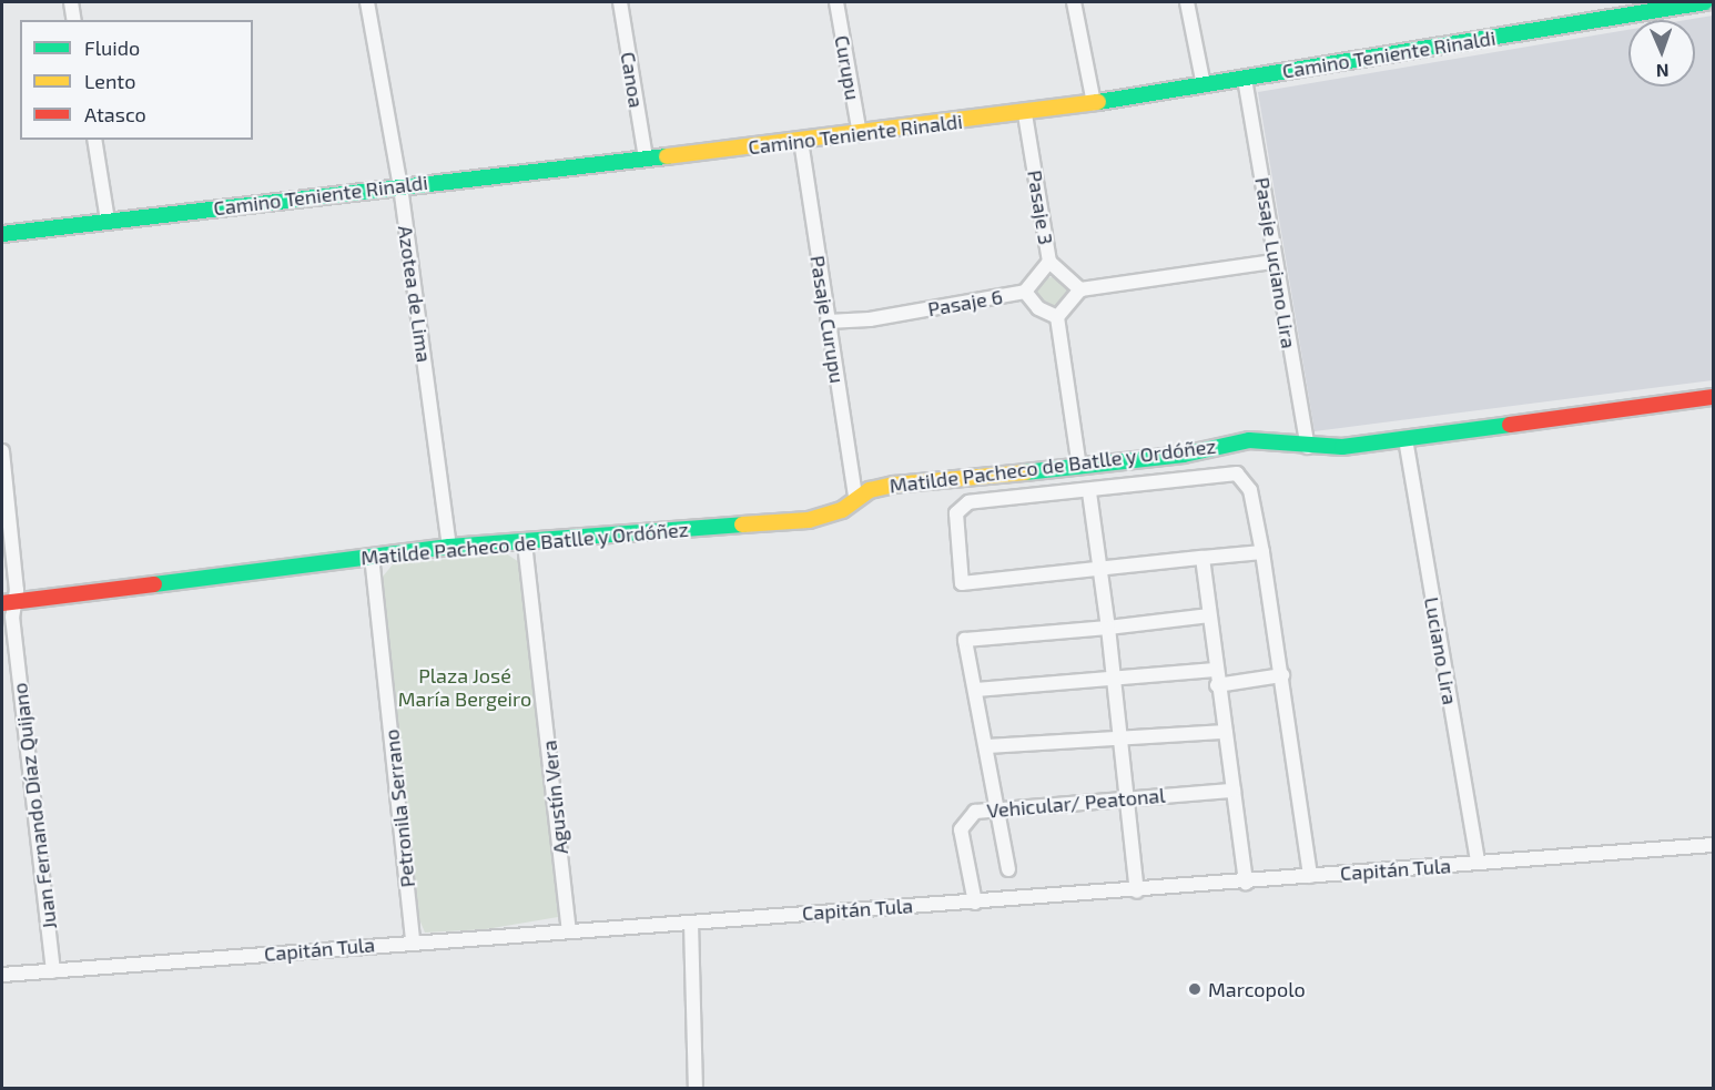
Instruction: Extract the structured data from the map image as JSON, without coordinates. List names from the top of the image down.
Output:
{
  "streets": {
    "street": [
      "Camino Teniente Rinaldi",
      "Curupu",
      "Canoa",
      "Pasaje 3",
      "Pasaje Luciano Lira",
      "Azotea de Lima",
      "Pasaje 6",
      "Pasaje Curupu",
      "Matilde Pacheco de Batlle y Ordóñez",
      "Luciano Lira",
      "Agustín Vera",
      "Vehicular/ Peatonal",
      "Juan Fernando Díaz Quijano",
      "Petronila Serrano",
      "Capitán Tula"
    ]
  },
  "crossings": [
    ["Camino Teniente Rinaldi", "Curupu"],
    ["Camino Teniente Rinaldi", "Canoa"],
    ["Camino Teniente Rinaldi", "Pasaje 3"],
    ["Camino Teniente Rinaldi", "Pasaje Luciano Lira"],
    ["Camino Teniente Rinaldi", "Azotea de Lima"],
    ["Camino Teniente Rinaldi", "Pasaje Curupu"],
    ["Pasaje 3", "Pasaje 6"],
    ["Pasaje Luciano Lira", "Matilde Pacheco de Batlle y Ordóñez"],
    ["Azotea de Lima", "Matilde Pacheco de Batlle y Ordóñez"],
    ["Pasaje 6", "Pasaje Curupu"],
    ["Pasaje Curupu", "Matilde Pacheco de Batlle y Ordóñez"],
    ["Matilde Pacheco de Batlle y Ordóñez", "Luciano Lira"],
    ["Matilde Pacheco de Batlle y Ordóñez", "Agustín Vera"],
    ["Matilde Pacheco de Batlle y Ordóñez", "Juan Fernando Díaz Quijano"],
    ["Matilde Pacheco de Batlle y Ordóñez", "Petronila Serrano"],
    ["Luciano Lira", "Capitán Tula"],
    ["Agustín Vera", "Capitán Tula"],
    ["Vehicular/ Peatonal", "Capitán Tula"],
    ["Juan Fernando Díaz Quijano", "Capitán Tula"],
    ["Petronila Serrano", "Capitán Tula"]
  ],
  "parks": ["Plaza José María Bergeiro"],
  "places": ["Marcopolo"],
  "legend": ["Fluido", "Lento", "Atasco"],
  "north": "bottom"
}
